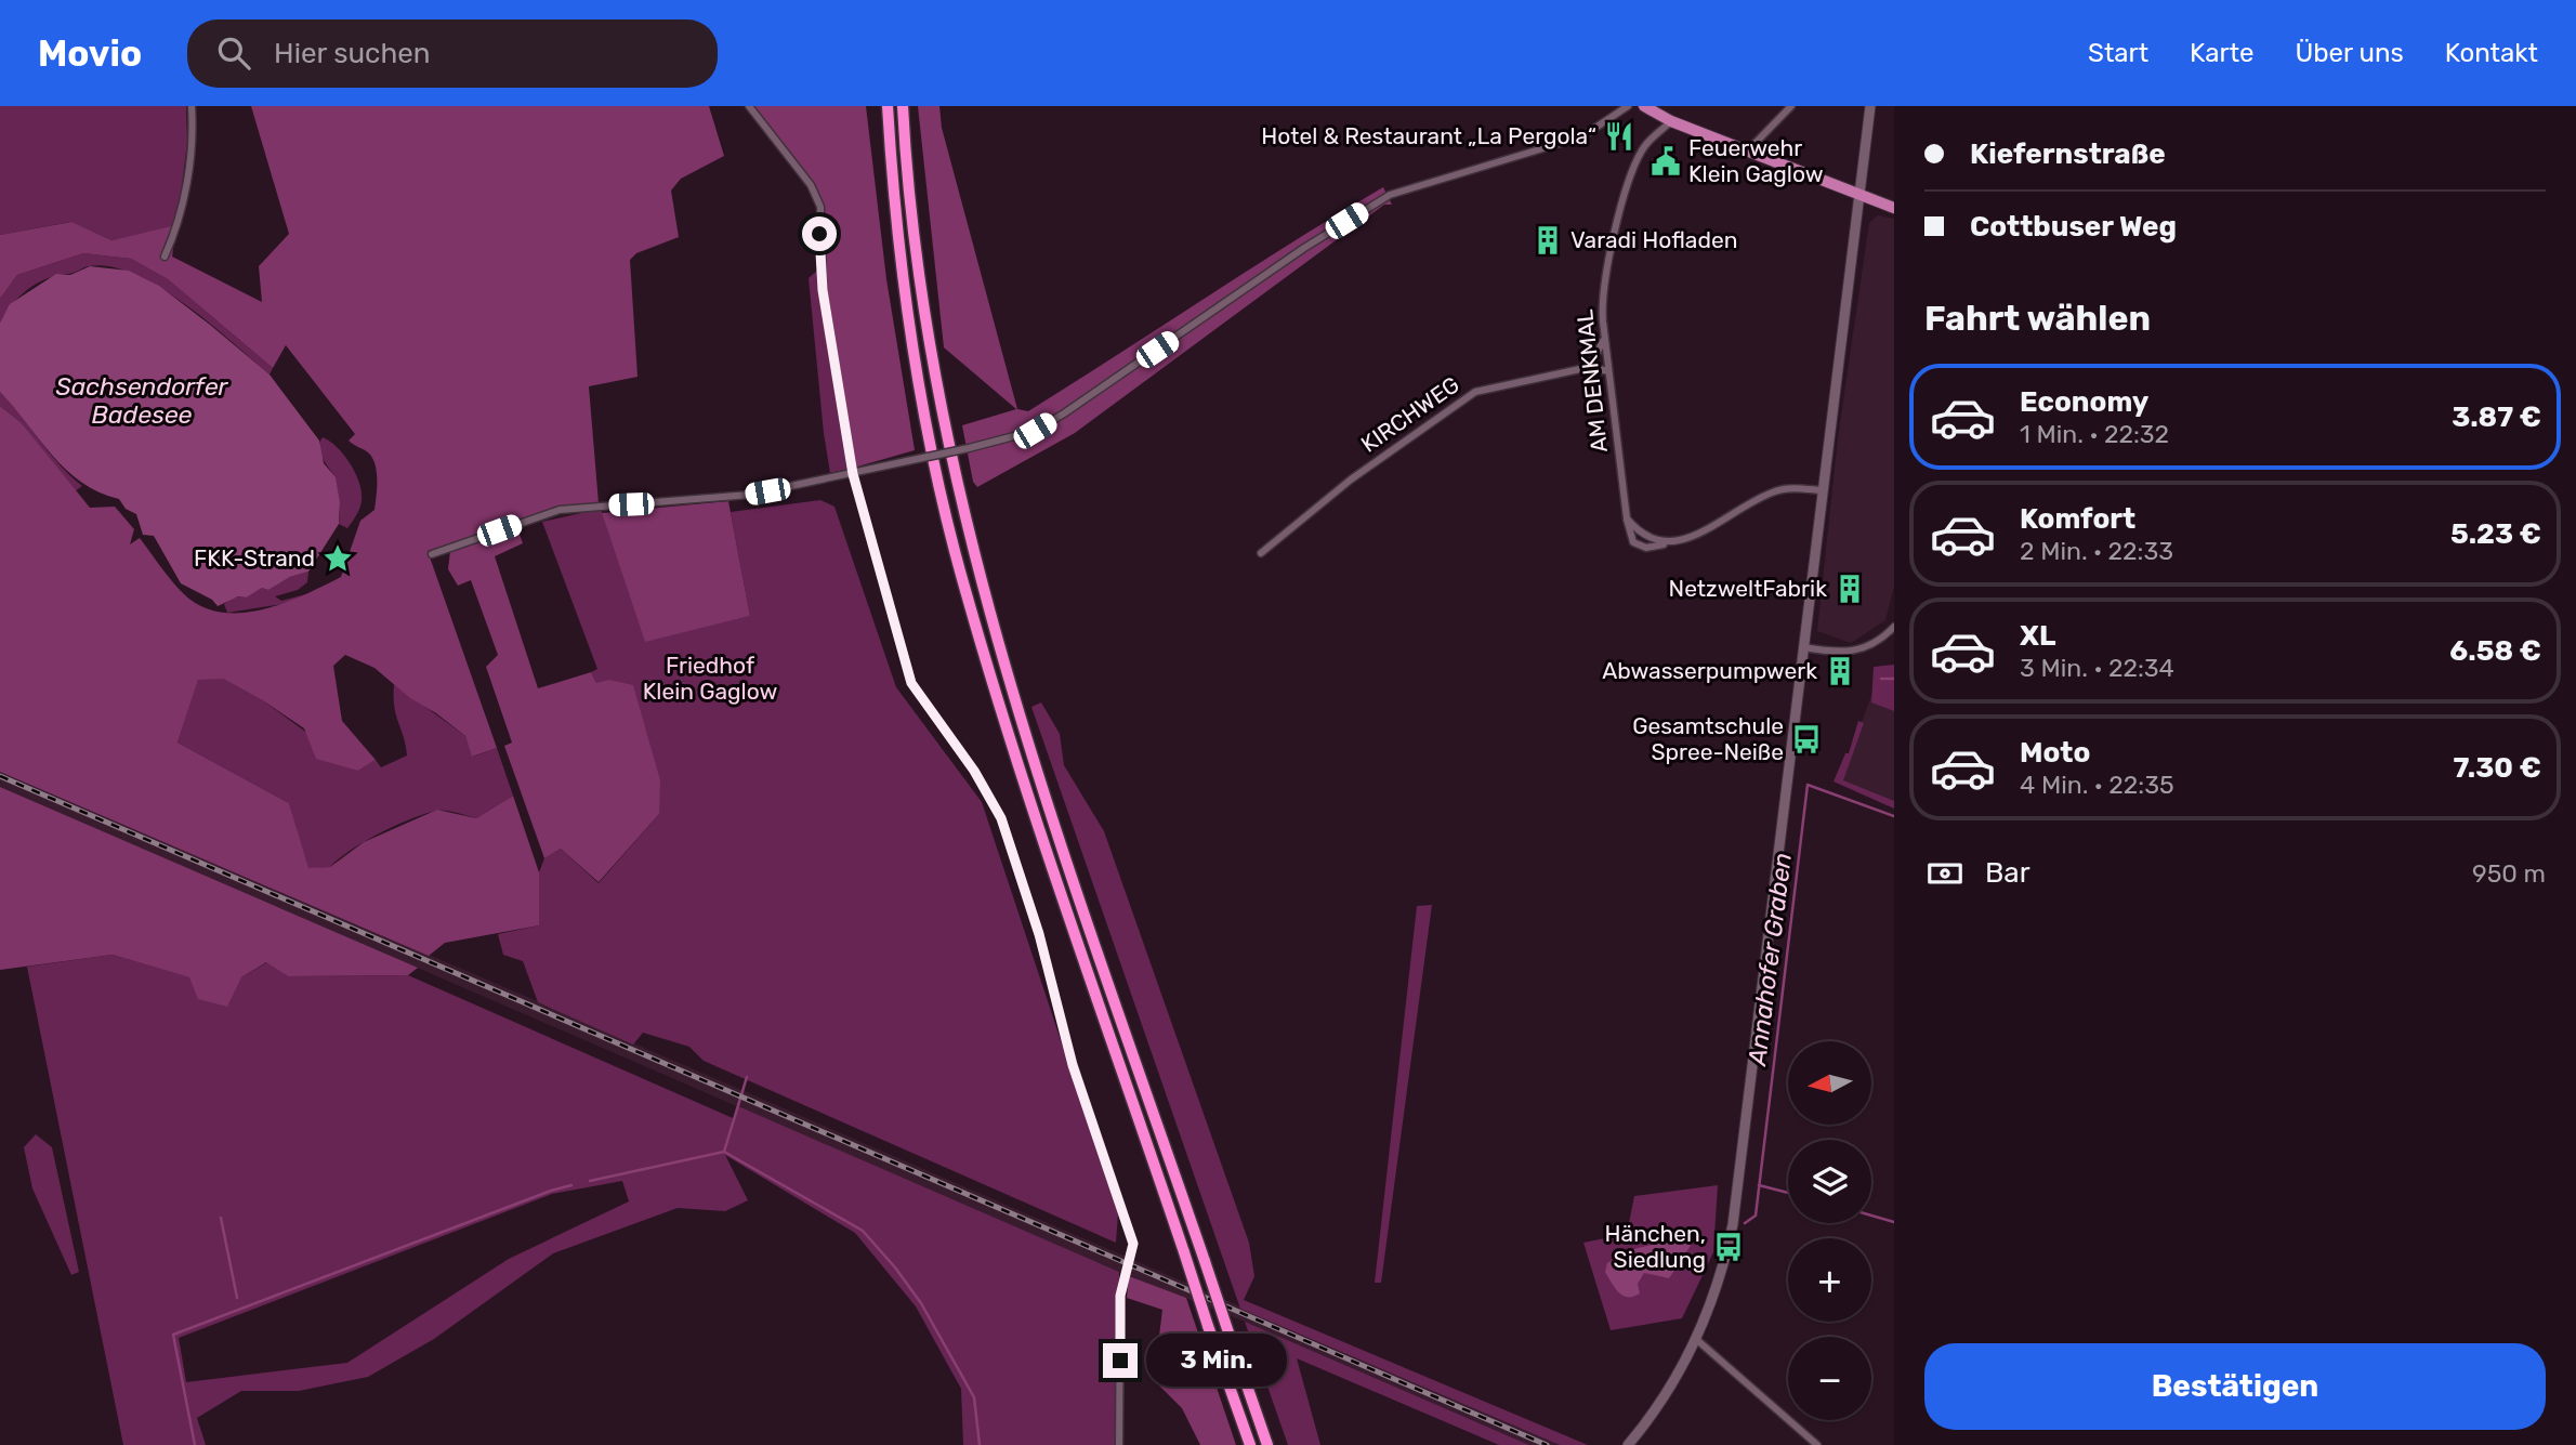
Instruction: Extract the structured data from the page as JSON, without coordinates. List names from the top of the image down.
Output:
{
  "streets": {
    "street": ["AM DENKMAL", "KIRCHWEG"]
  },
  "crossings": [
    ["AM DENKMAL", "KIRCHWEG"]
  ],
  "water": ["Sachsendorfer Badesee", "Annahofer Graben"],
  "parks": ["Friedhof Klein Gaglow"],
  "places": {
    "restaurant": ["Hotel & Restaurant „La Pergola“"],
    "public building": ["Feuerwehr Klein Gaglow"],
    "building": ["Varadi Hofladen", "NetzweltFabrik", "Abwasserpumpwerk"],
    "place": ["FKK-Strand"],
    "bus stop": ["Gesamtschule Spree-Neiße", "Hänchen, Siedlung"]
  },
  "north": "left",
  "page": {
    "header": "Movio",
    "search": "Hier suchen",
    "nav": [
      "Start",
      "Karte",
      "Über uns",
      "Kontakt"
    ],
    "banner": ["Kiefernstraße", "Cottbuser Weg"],
    "heading": "Fahrt wählen",
    "list": [
      {
        "name": "Economy",
        "note": "1 Min. · 22:32",
        "value": "3.87 €"
      },
      {
        "name": "Komfort",
        "note": "2 Min. · 22:33",
        "value": "5.23 €"
      },
      {
        "name": "XL",
        "note": "3 Min. · 22:34",
        "value": "6.58 €"
      },
      {
        "name": "Moto",
        "note": "4 Min. · 22:35",
        "value": "7.30 €"
      }
    ],
    "pay": ["Bar", "950 m"],
    "map_buttons": ["+", "−"],
    "buttons": "Bestätigen",
    "bubble": "3 Min."
  }
}
